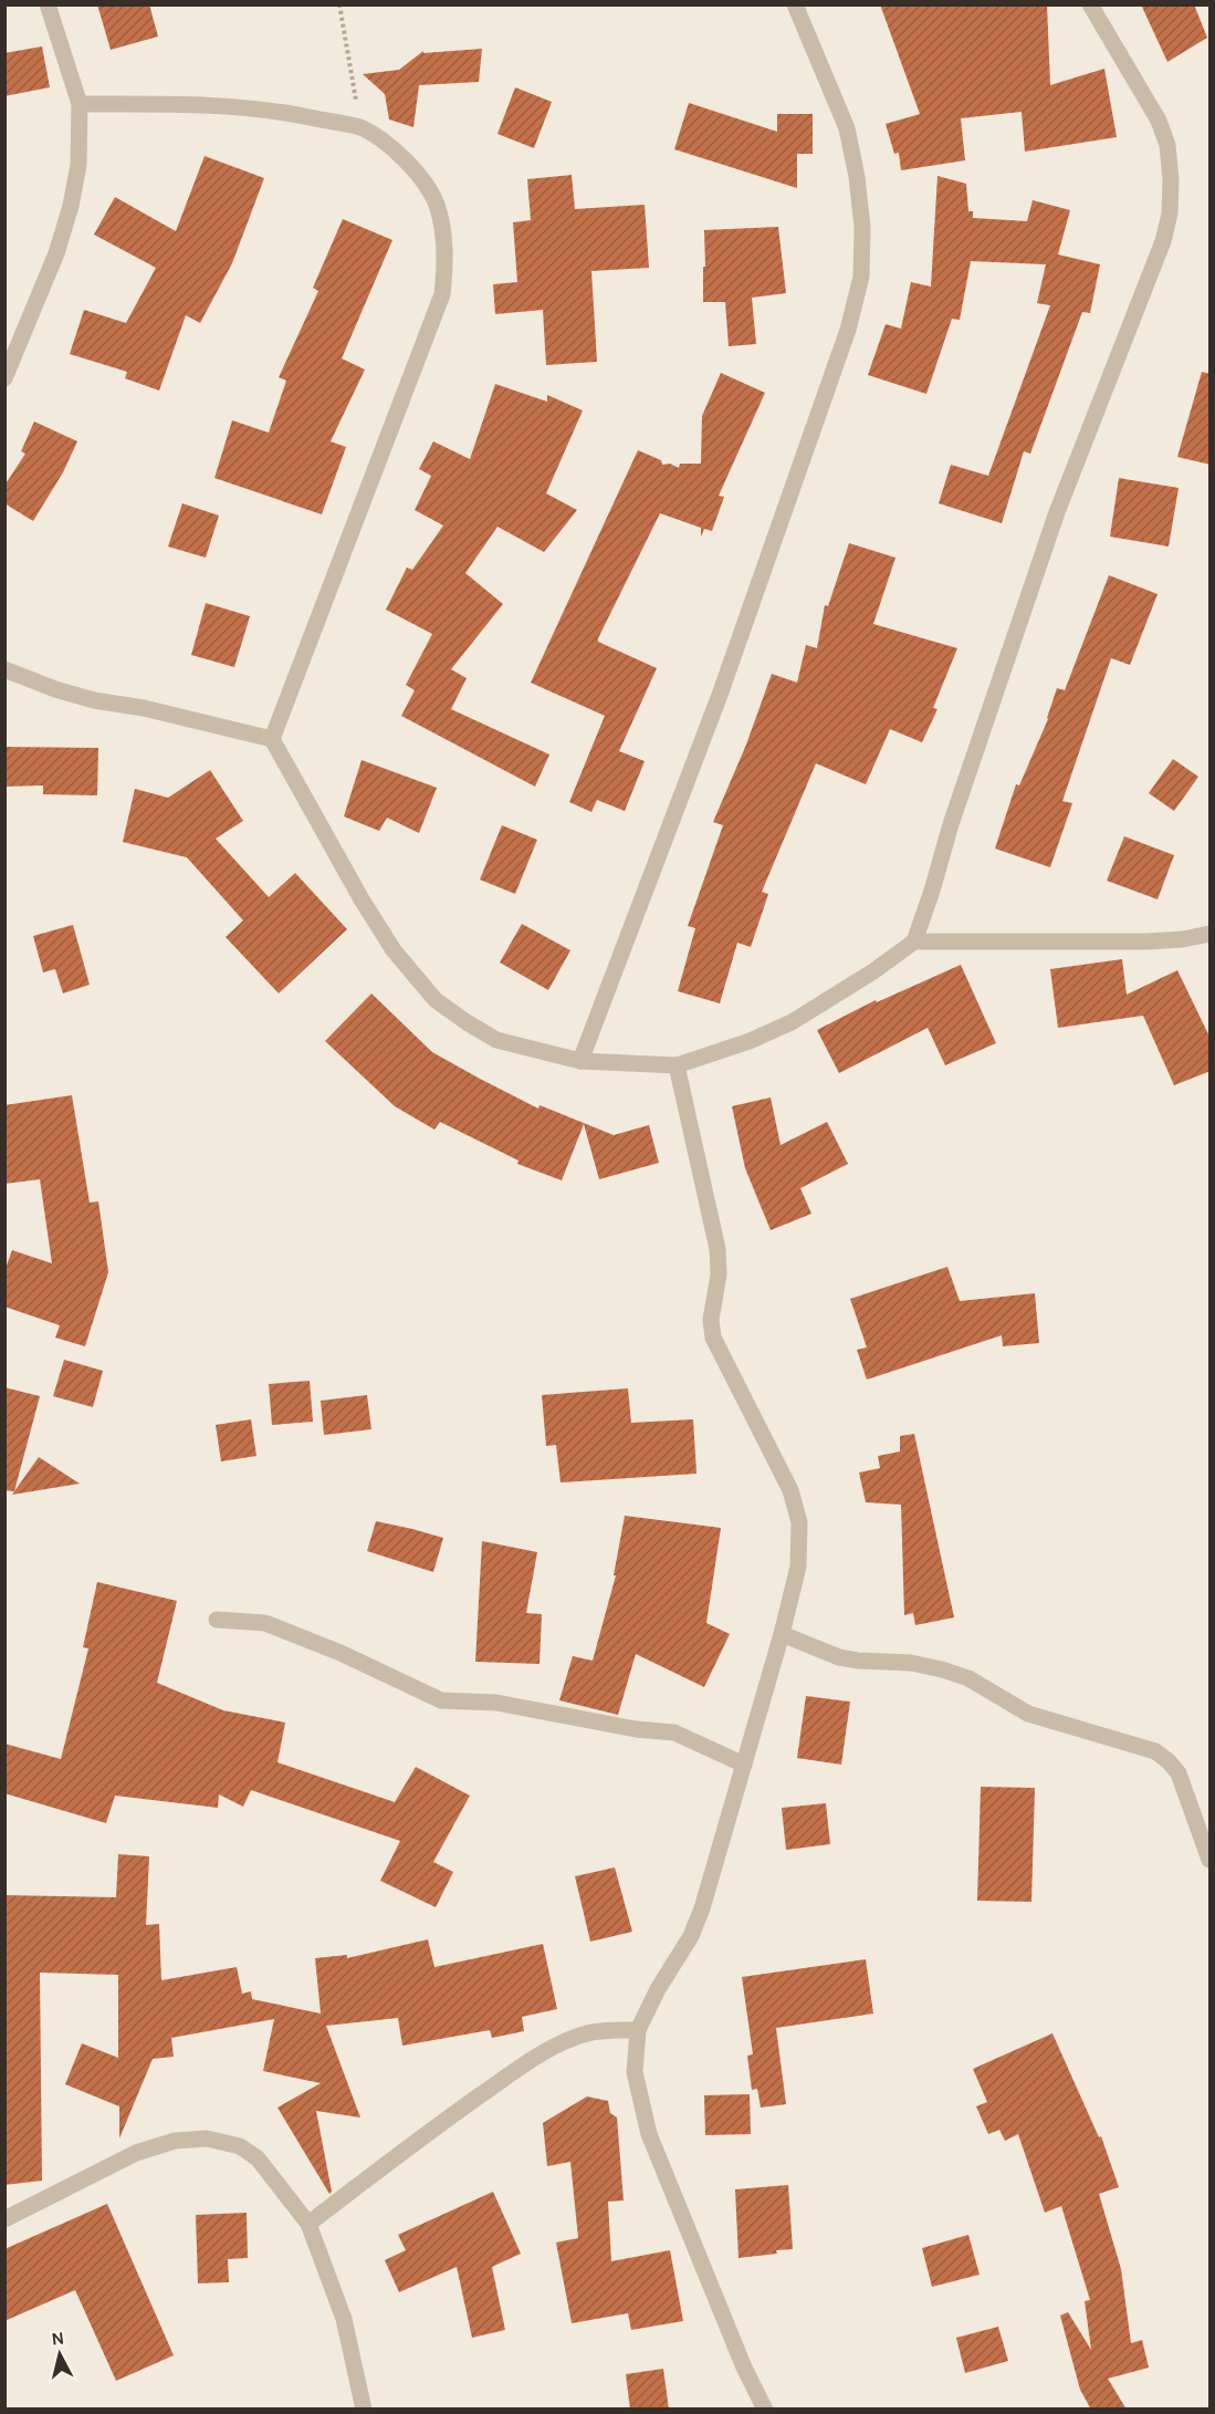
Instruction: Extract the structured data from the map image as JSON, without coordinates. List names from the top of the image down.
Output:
{
  "north": "top"
}
